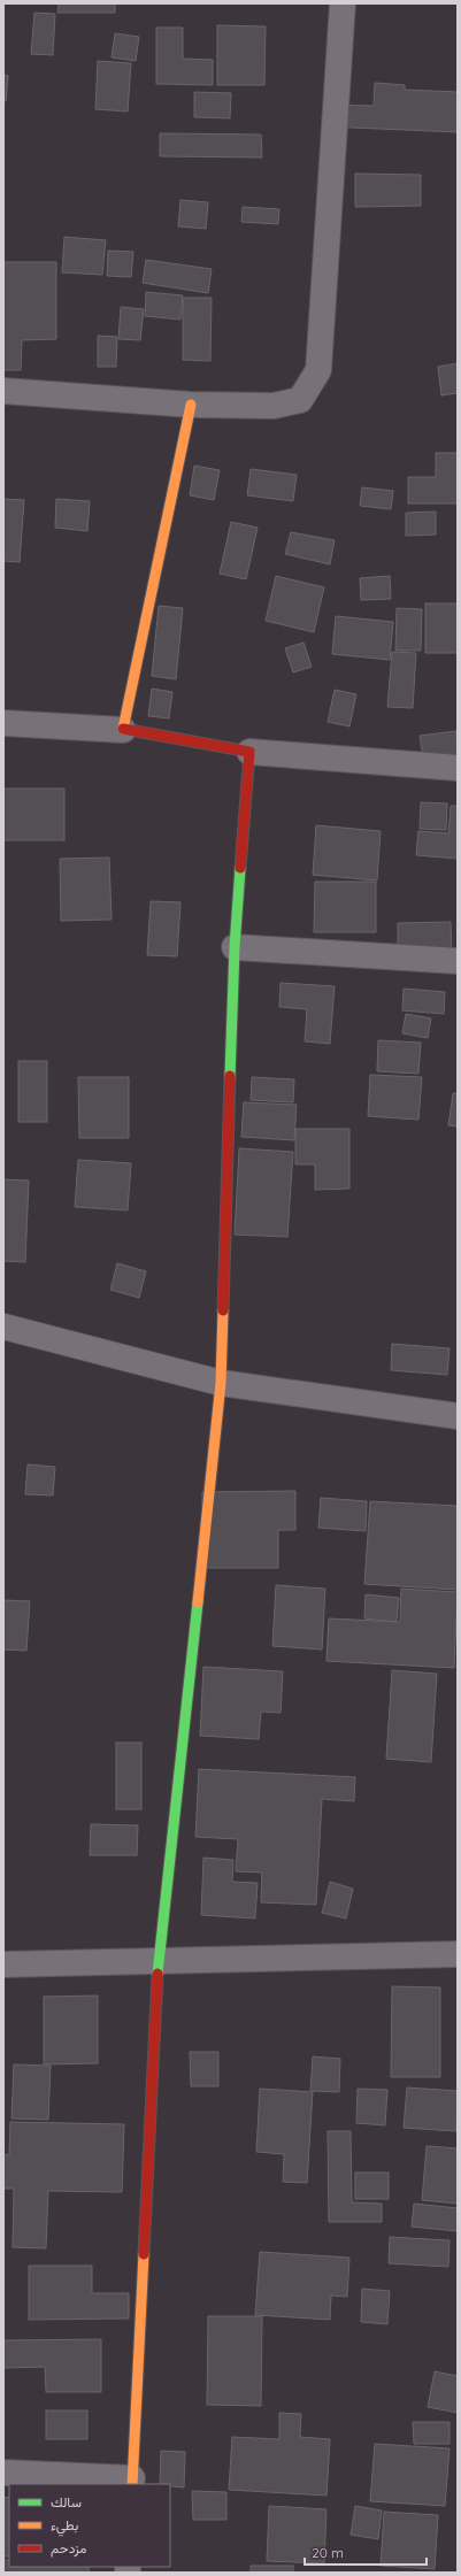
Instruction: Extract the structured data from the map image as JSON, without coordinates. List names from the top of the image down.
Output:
{
  "legend": ["سالك", "بطيء", "مزدحم"],
  "scale_bar": "20 m"
}
